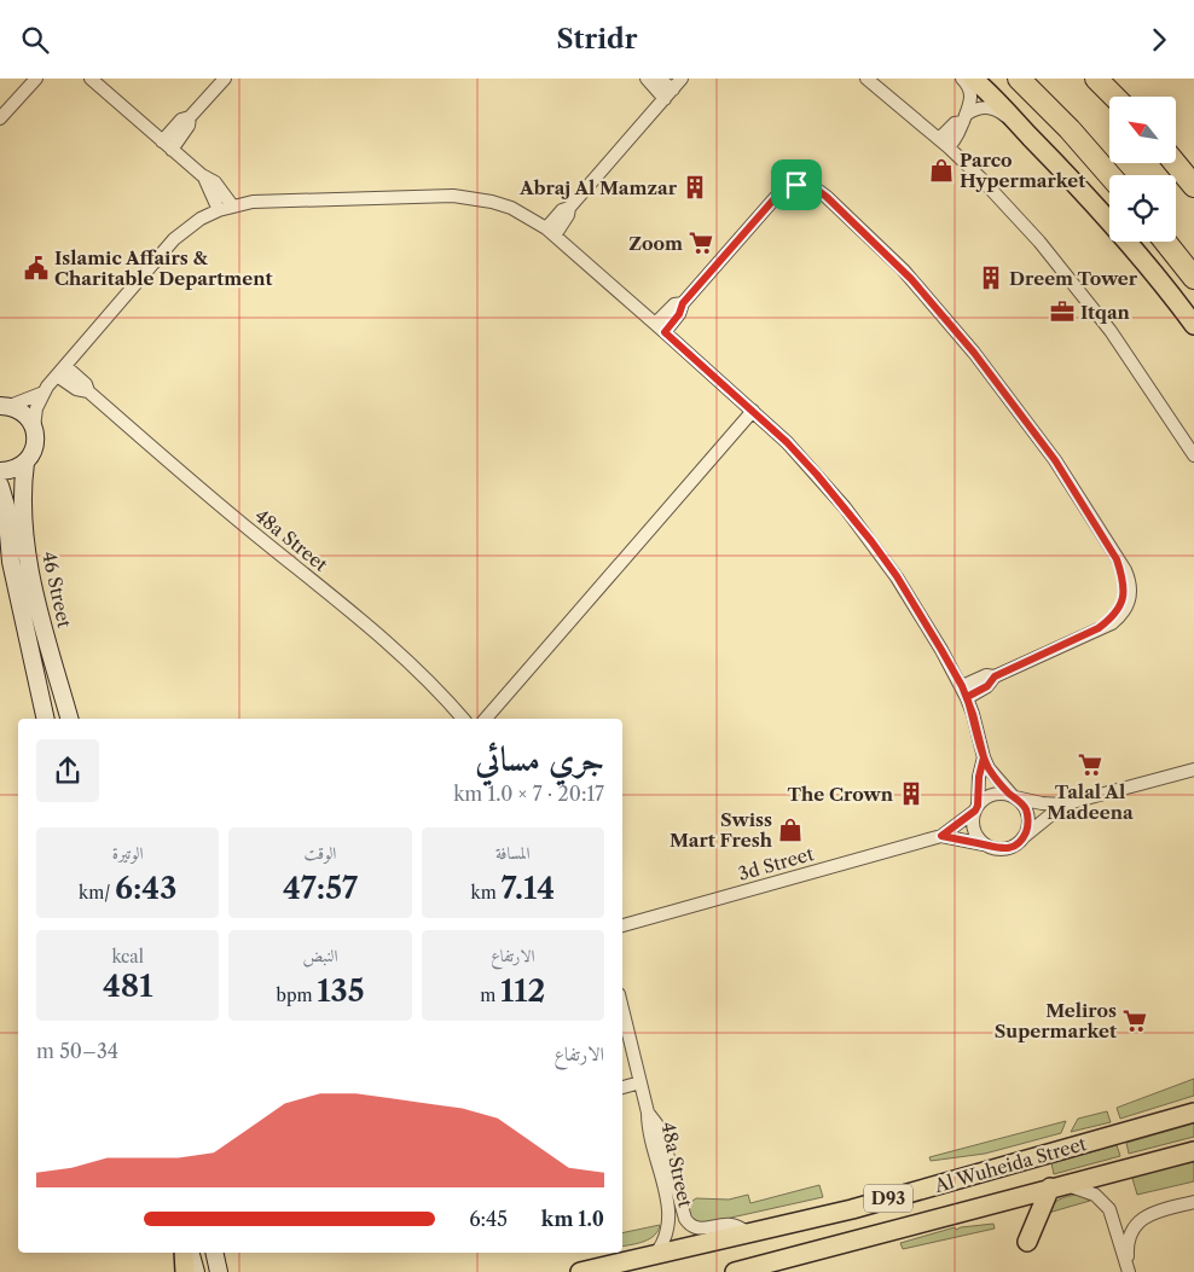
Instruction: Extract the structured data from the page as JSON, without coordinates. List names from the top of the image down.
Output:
{
  "streets": {
    "main road": ["Al Wuheida Street", "D93"],
    "street": ["48a Street", "46 Street", "3d Street"]
  },
  "crossings": [
    ["48a Street", "Al Wuheida Street"]
  ],
  "places": {
    "shop": ["Parco Hypermarket", "Swiss Mart Fresh"],
    "building": ["Abraj Al Mamzar", "Dreem Tower", "The Crown"],
    "supermarket": ["Zoom", "Talal Al Madeena", "Meliros Supermarket"],
    "public building": ["Islamic Affairs & Charitable Department"],
    "office": ["Itqan"]
  },
  "north": "top left",
  "page": {
    "header": "Stridr",
    "heading": ["جري مسائي", "20:17 · 7 × 1.0 km"],
    "stats": [
      ["المسافة", "7.14 km"],
      ["الوقت", "47:57"],
      ["الوتيرة", "6:43 /km"],
      ["الارتفاع", "112 m"],
      ["النبض", "135 bpm"],
      ["kcal", "481"]
    ],
    "chart": ["الارتفاع", "34–50 m"],
    "list": [
      {
        "name": "1.0 km",
        "note": "6:45"
      }
    ]
  }
}
